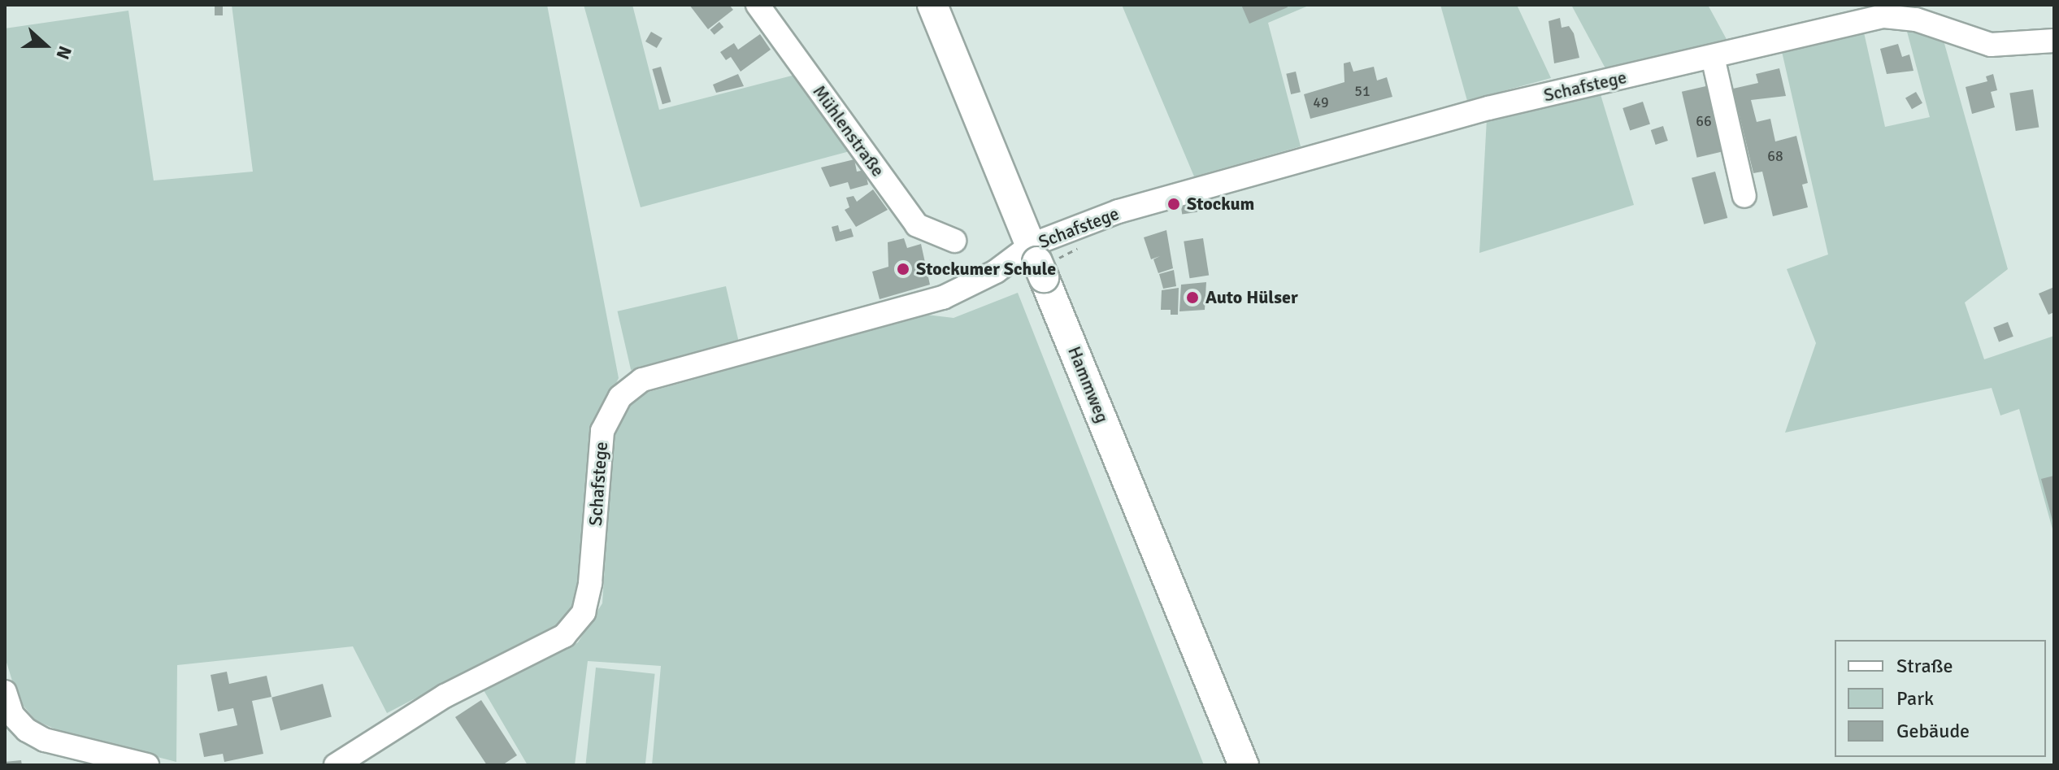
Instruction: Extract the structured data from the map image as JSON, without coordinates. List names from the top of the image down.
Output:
{
  "streets": {
    "main road": ["Hammweg"],
    "street": ["Schafstege", "Mühlenstraße"]
  },
  "crossings": [
    ["Schafstege", "Hammweg"]
  ],
  "places": ["Stockum", "Stockumer Schule", "Auto Hülser"],
  "house_numbers": [
    "51",
    "49",
    "66",
    "68"
  ],
  "legend": ["Straße", "Park", "Gebäude"],
  "north": "right"
}
